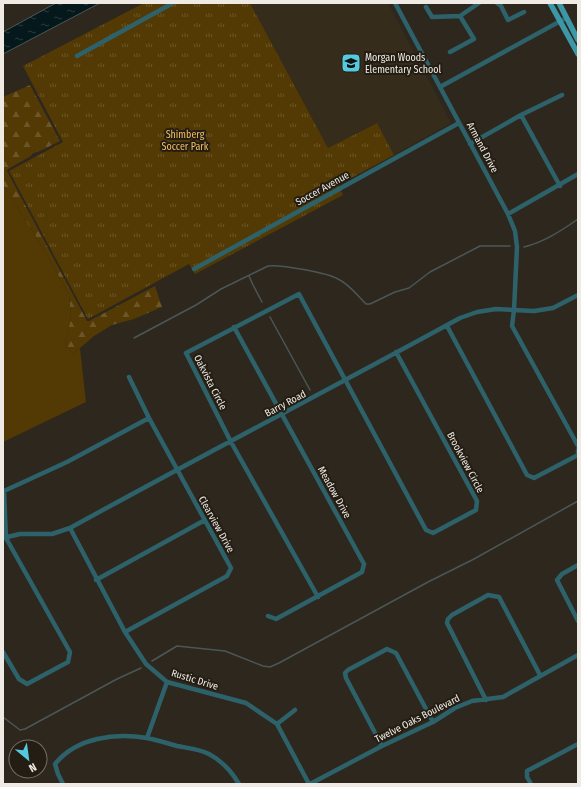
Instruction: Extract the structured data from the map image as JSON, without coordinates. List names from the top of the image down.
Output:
{
  "streets": {
    "street": [
      "Armand Drive",
      "Soccer Avenue",
      "Oakvista Circle",
      "Barry Road",
      "Brookview Circle",
      "Meadow Drive",
      "Clearview Drive",
      "Rustic Drive",
      "Twelve Oaks Boulevard"
    ]
  },
  "crossings": [
    ["Armand Drive", "Soccer Avenue"],
    ["Armand Drive", "Barry Road"],
    ["Oakvista Circle", "Barry Road"],
    ["Oakvista Circle", "Brookview Circle"],
    ["Oakvista Circle", "Meadow Drive"],
    ["Barry Road", "Brookview Circle"],
    ["Barry Road", "Meadow Drive"],
    ["Barry Road", "Clearview Drive"],
    ["Barry Road", "Rustic Drive"],
    ["Clearview Drive", "Rustic Drive"],
    ["Rustic Drive", "Twelve Oaks Boulevard"]
  ],
  "parks": ["Shimberg Soccer Park"],
  "places": {
    "school or university": ["Morgan Woods Elementary School"]
  },
  "north": "bottom right"
}
